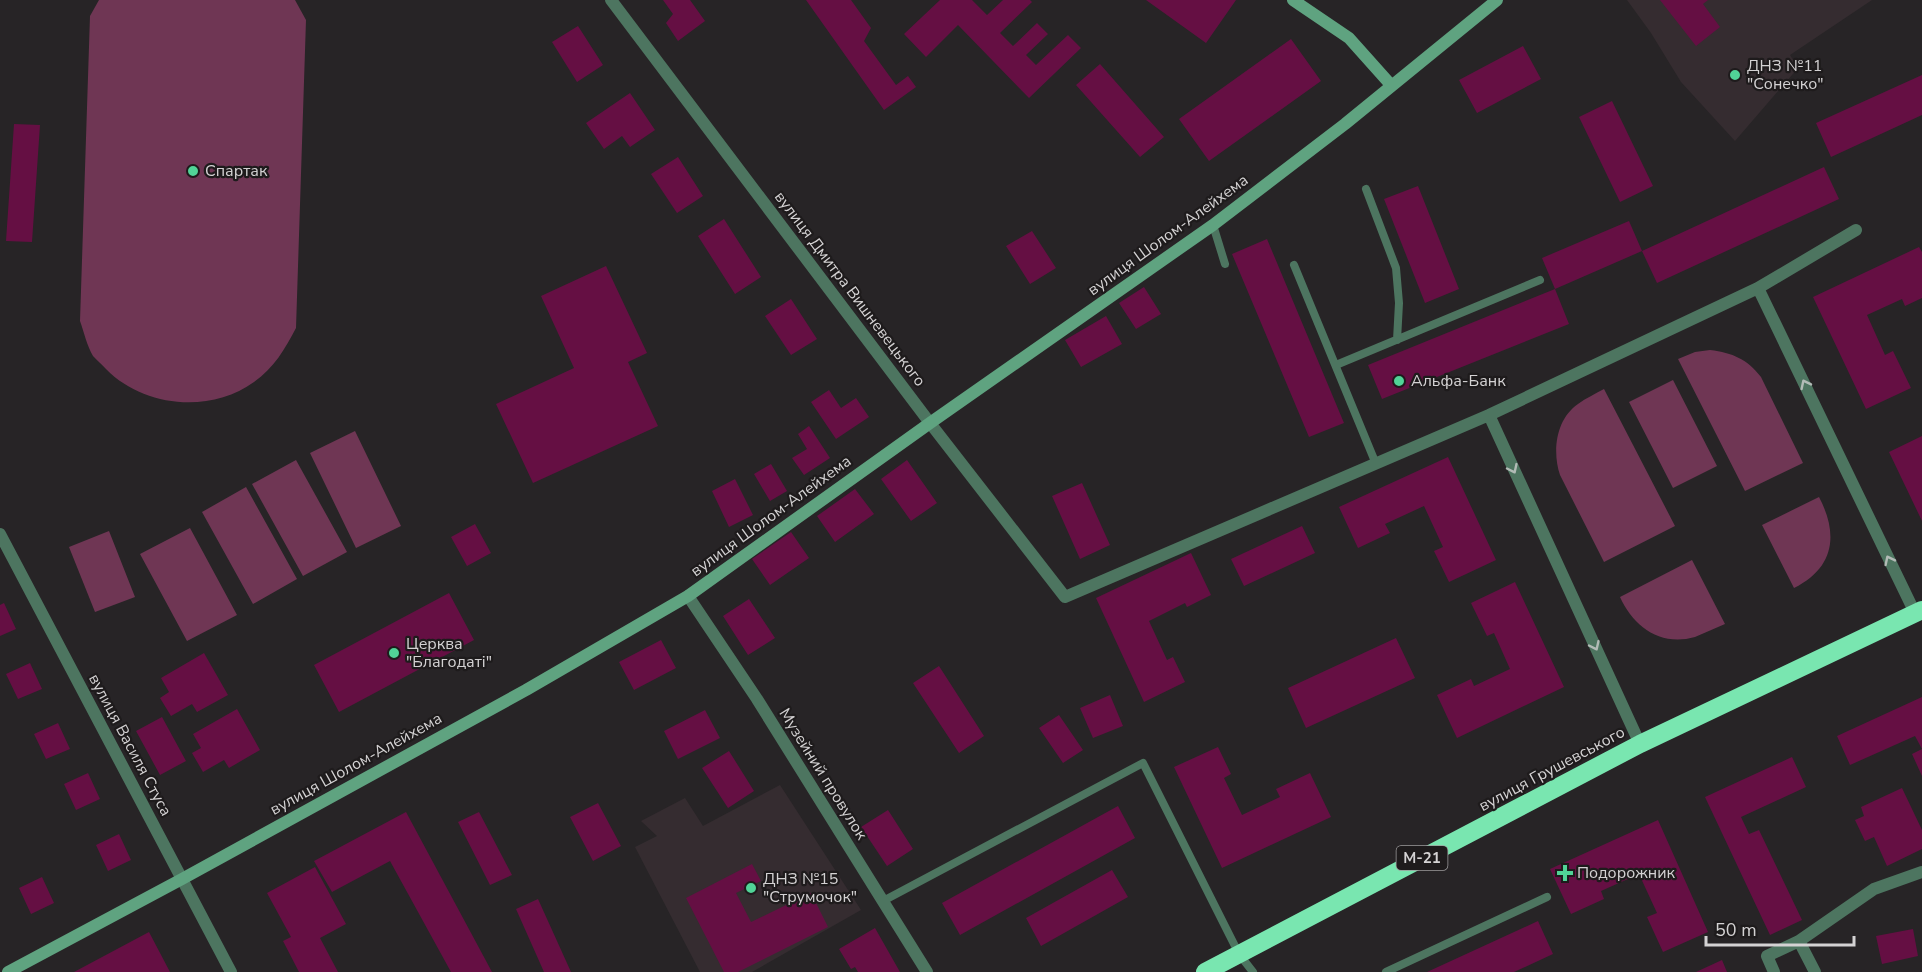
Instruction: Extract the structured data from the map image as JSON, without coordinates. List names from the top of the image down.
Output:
{
  "streets": {
    "highway": ["вулиця Грушевського", "М-21"],
    "street": [
      "вулиця Шолом-Алейхема",
      "вулиця Дмитра Вишневецького",
      "вулиця Василя Стуса",
      "Музейний провулок"
    ]
  },
  "crossings": [
    ["вулиця Шолом-Алейхема", "вулиця Дмитра Вишневецького"],
    ["вулиця Шолом-Алейхема", "вулиця Василя Стуса"],
    ["вулиця Шолом-Алейхема", "Музейний провулок"]
  ],
  "places": {
    "other": [
      "ДНЗ №11 \"Сонечко\"",
      "Спартак",
      "Альфа-Банк",
      "Церква \"Благодаті\"",
      "ДНЗ №15 \"Струмочок\""
    ],
    "health": ["Подорожник"]
  },
  "scale_bar": "50 m"
}
